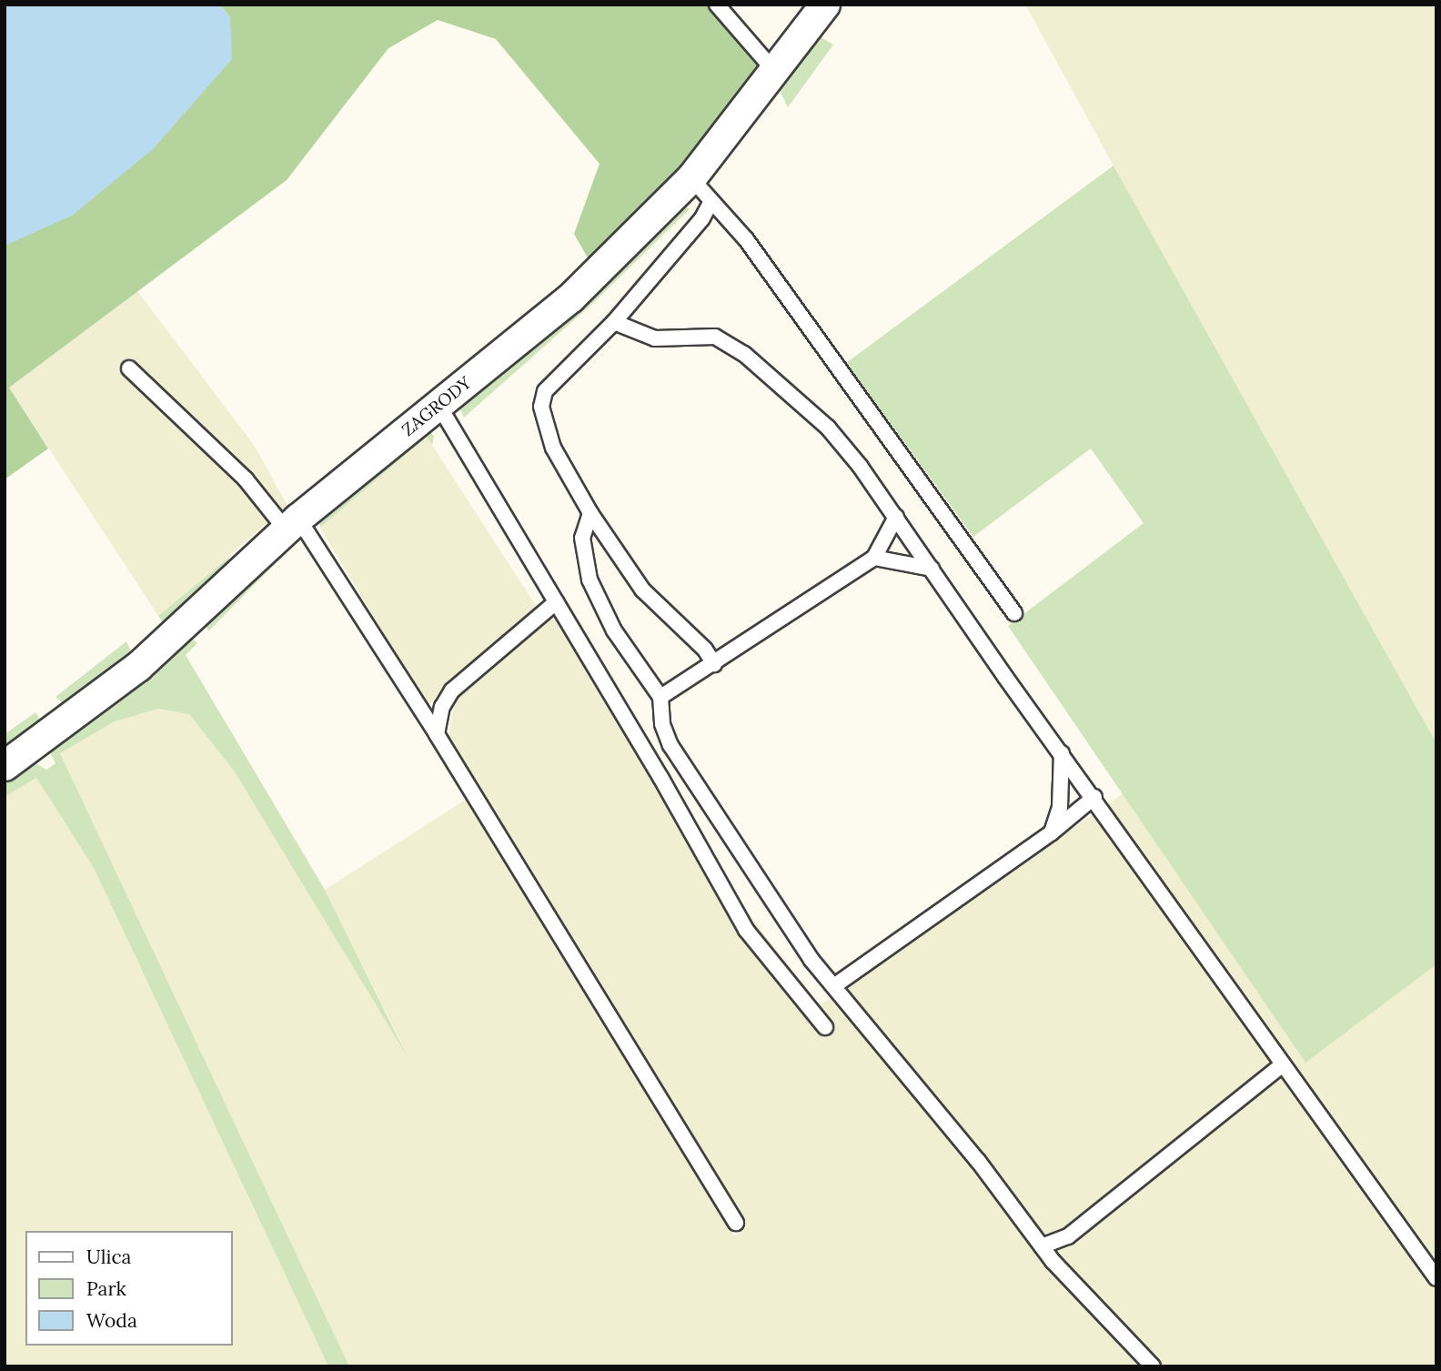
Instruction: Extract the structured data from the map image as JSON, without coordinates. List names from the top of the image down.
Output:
{
  "streets": {
    "street": ["ZAGRODY"]
  },
  "legend": ["Ulica", "Park", "Woda"]
}
